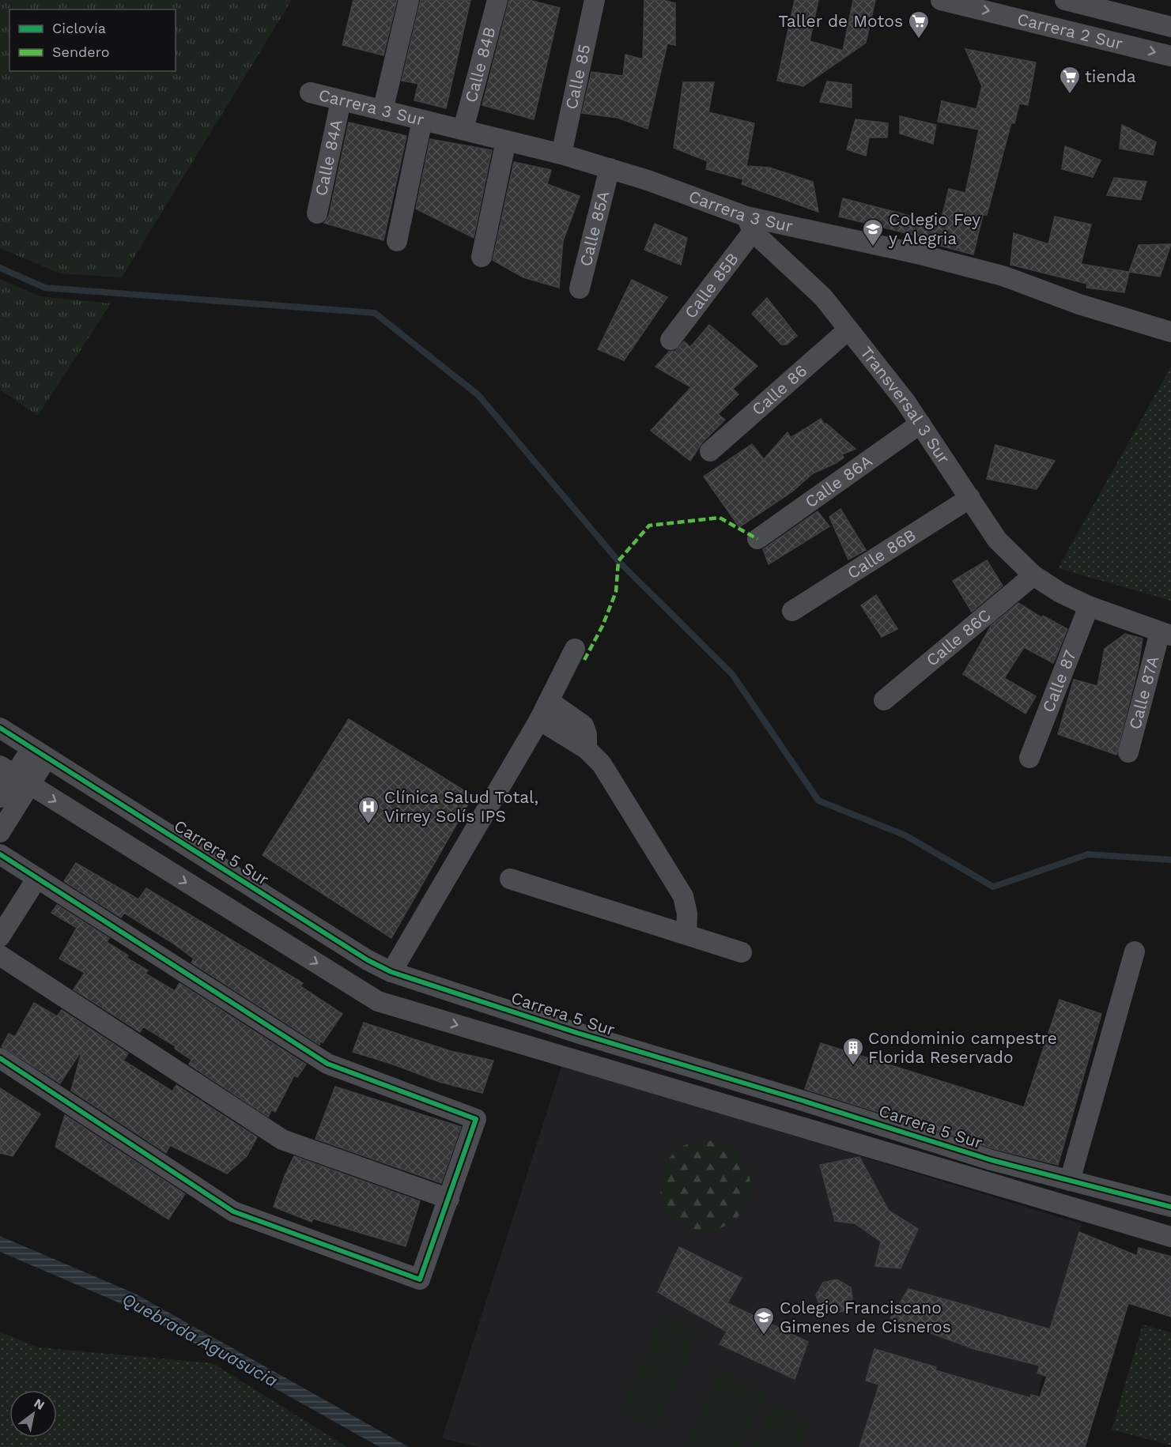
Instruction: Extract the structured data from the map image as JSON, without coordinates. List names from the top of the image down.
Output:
{
  "streets": {
    "street": [
      "Carrera 2 Sur",
      "Calle 84B",
      "Calle 85",
      "Carrera 3 Sur",
      "Calle 84A",
      "Calle 85A",
      "Calle 85B",
      "Calle 86",
      "Transversal 3 Sur",
      "Calle 86A",
      "Calle 86B",
      "Calle 86C",
      "Calle 87",
      "Calle 87A",
      "Carrera 5 Sur"
    ]
  },
  "crossings": [
    ["Calle 84B", "Carrera 3 Sur"],
    ["Calle 85", "Carrera 3 Sur"],
    ["Carrera 3 Sur", "Calle 84A"],
    ["Carrera 3 Sur", "Calle 85A"],
    ["Carrera 3 Sur", "Calle 85B"],
    ["Carrera 3 Sur", "Transversal 3 Sur"],
    ["Calle 85B", "Transversal 3 Sur"],
    ["Calle 86", "Transversal 3 Sur"],
    ["Transversal 3 Sur", "Calle 86A"],
    ["Transversal 3 Sur", "Calle 86B"],
    ["Transversal 3 Sur", "Calle 86C"],
    ["Transversal 3 Sur", "Calle 87"],
    ["Transversal 3 Sur", "Calle 87A"]
  ],
  "water": ["Quebrada Aguasucia"],
  "places": {
    "supermarket": ["Taller de Motos", "tienda"],
    "school or university": ["Colegio Fey y Alegria", "Colegio Franciscano Gimenes de Cisneros"],
    "hospital": ["Clínica Salud Total, Virrey Solís IPS"],
    "building": ["Condominio campestre Florida Reservado"]
  },
  "legend": ["Ciclovía", "Sendero"],
  "north": "top right"
}
